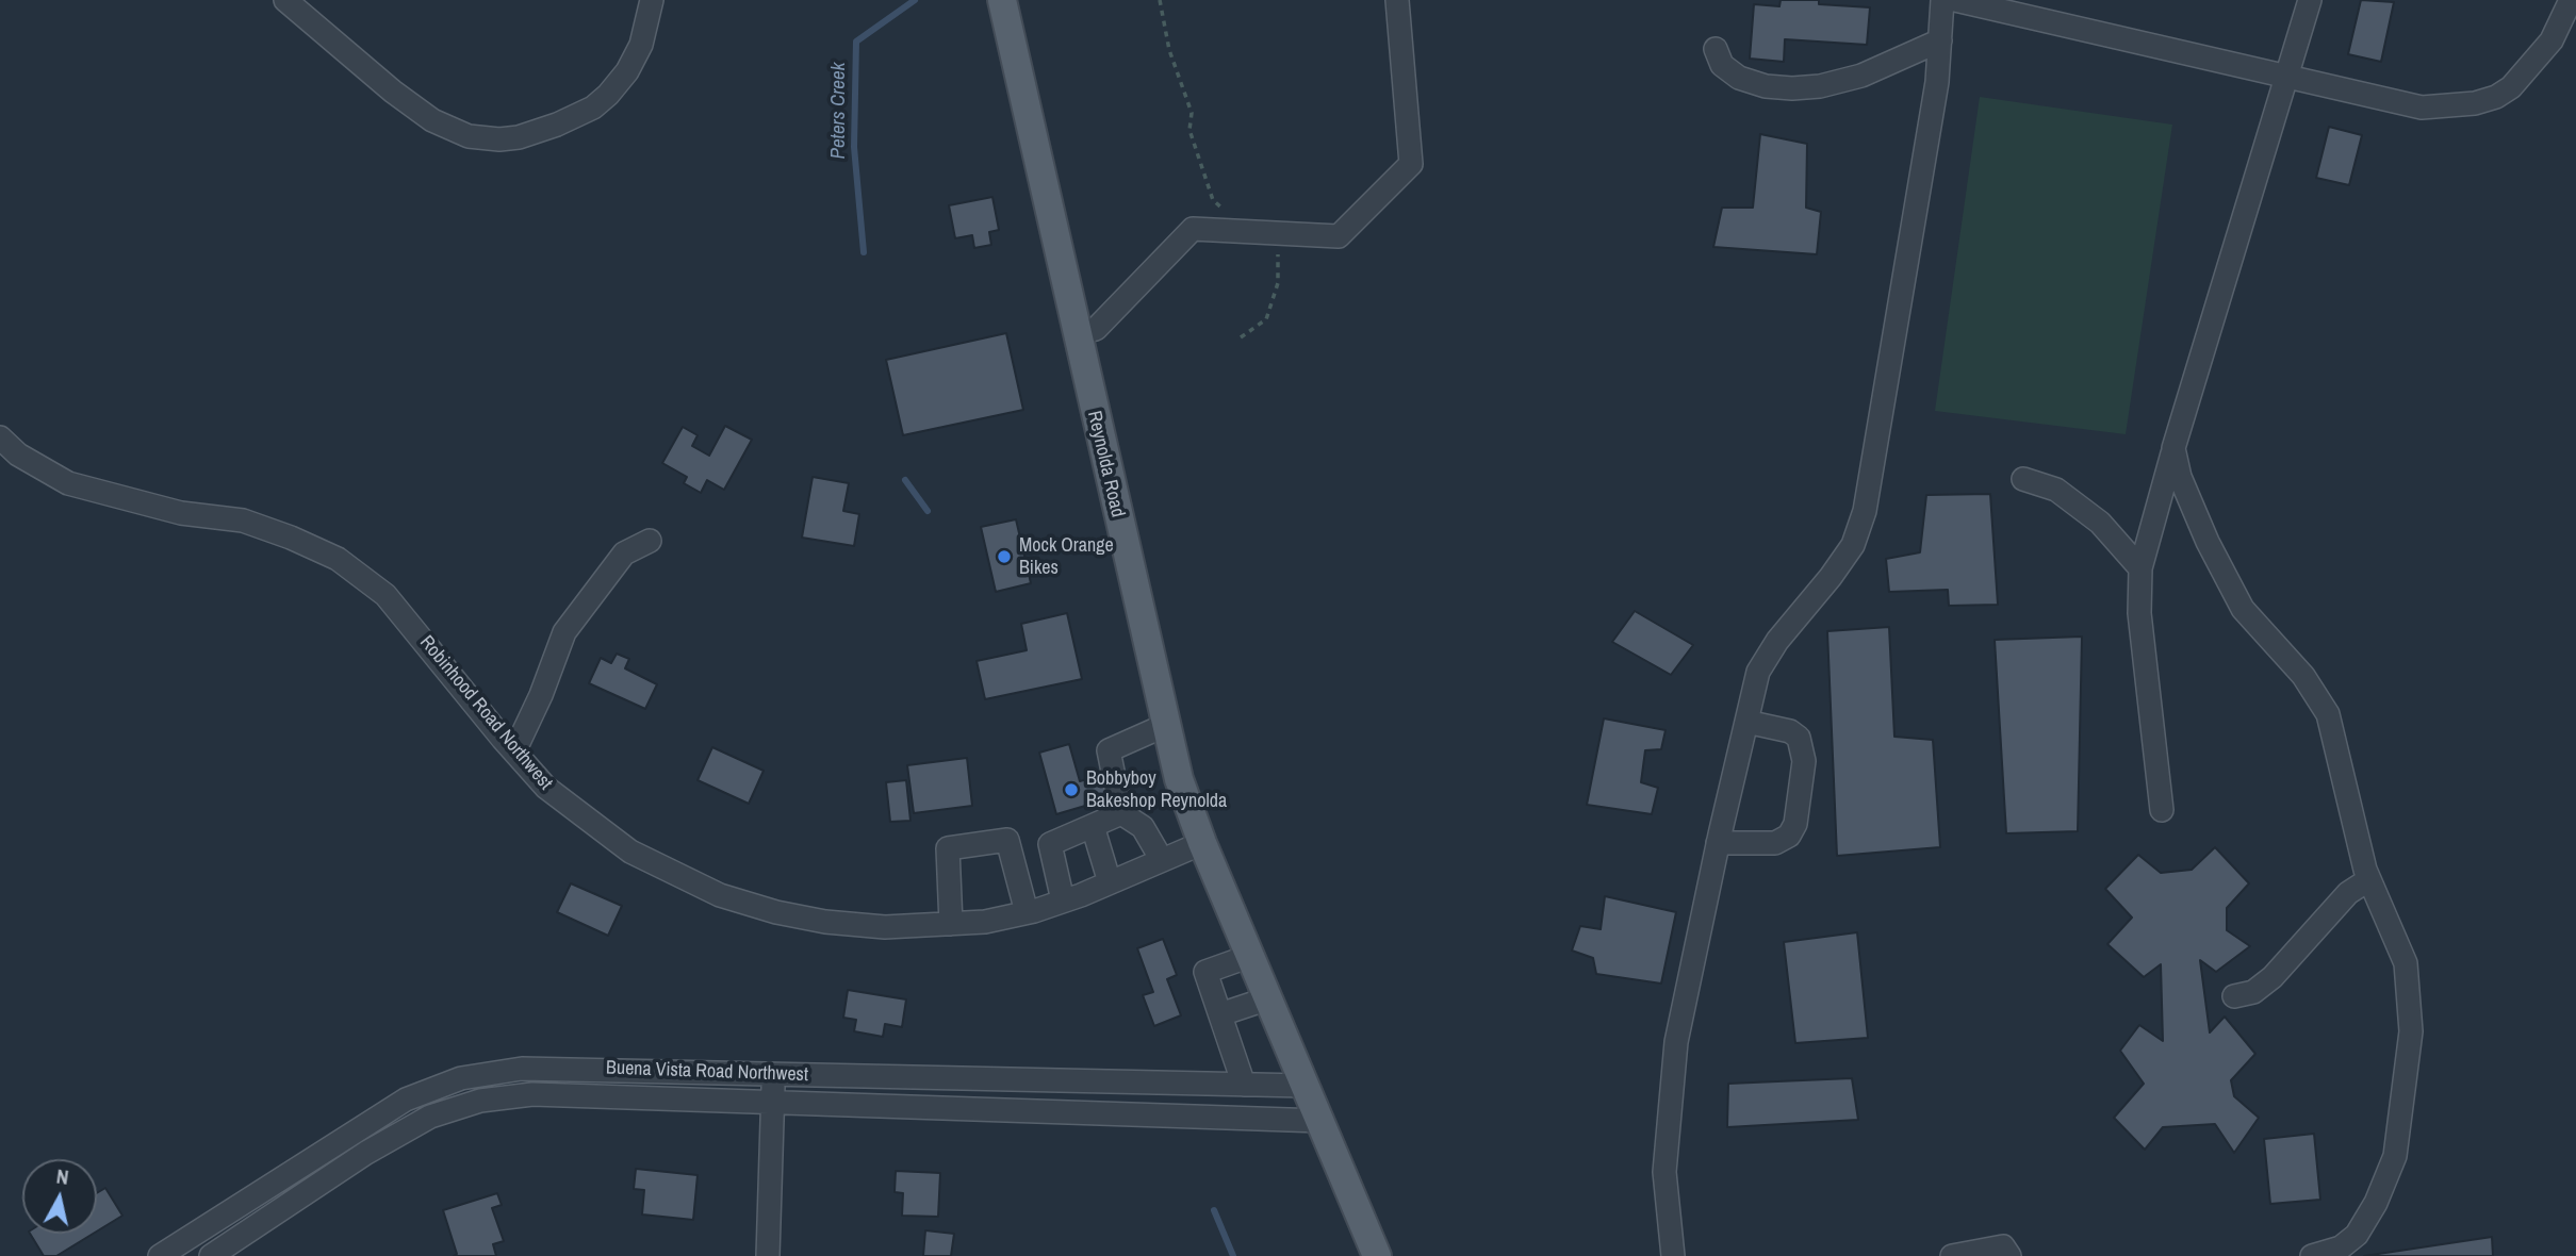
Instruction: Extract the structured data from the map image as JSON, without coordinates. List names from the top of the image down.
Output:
{
  "streets": {
    "main road": ["Reynolda Road"],
    "street": ["Robinhood Road Northwest", "Buena Vista Road Northwest"]
  },
  "crossings": [
    ["Reynolda Road", "Robinhood Road Northwest"],
    ["Reynolda Road", "Buena Vista Road Northwest"]
  ],
  "water": ["Peters Creek"],
  "places": ["Mock Orange Bikes", "Bobbyboy Bakeshop Reynolda"],
  "north": "top"
}
